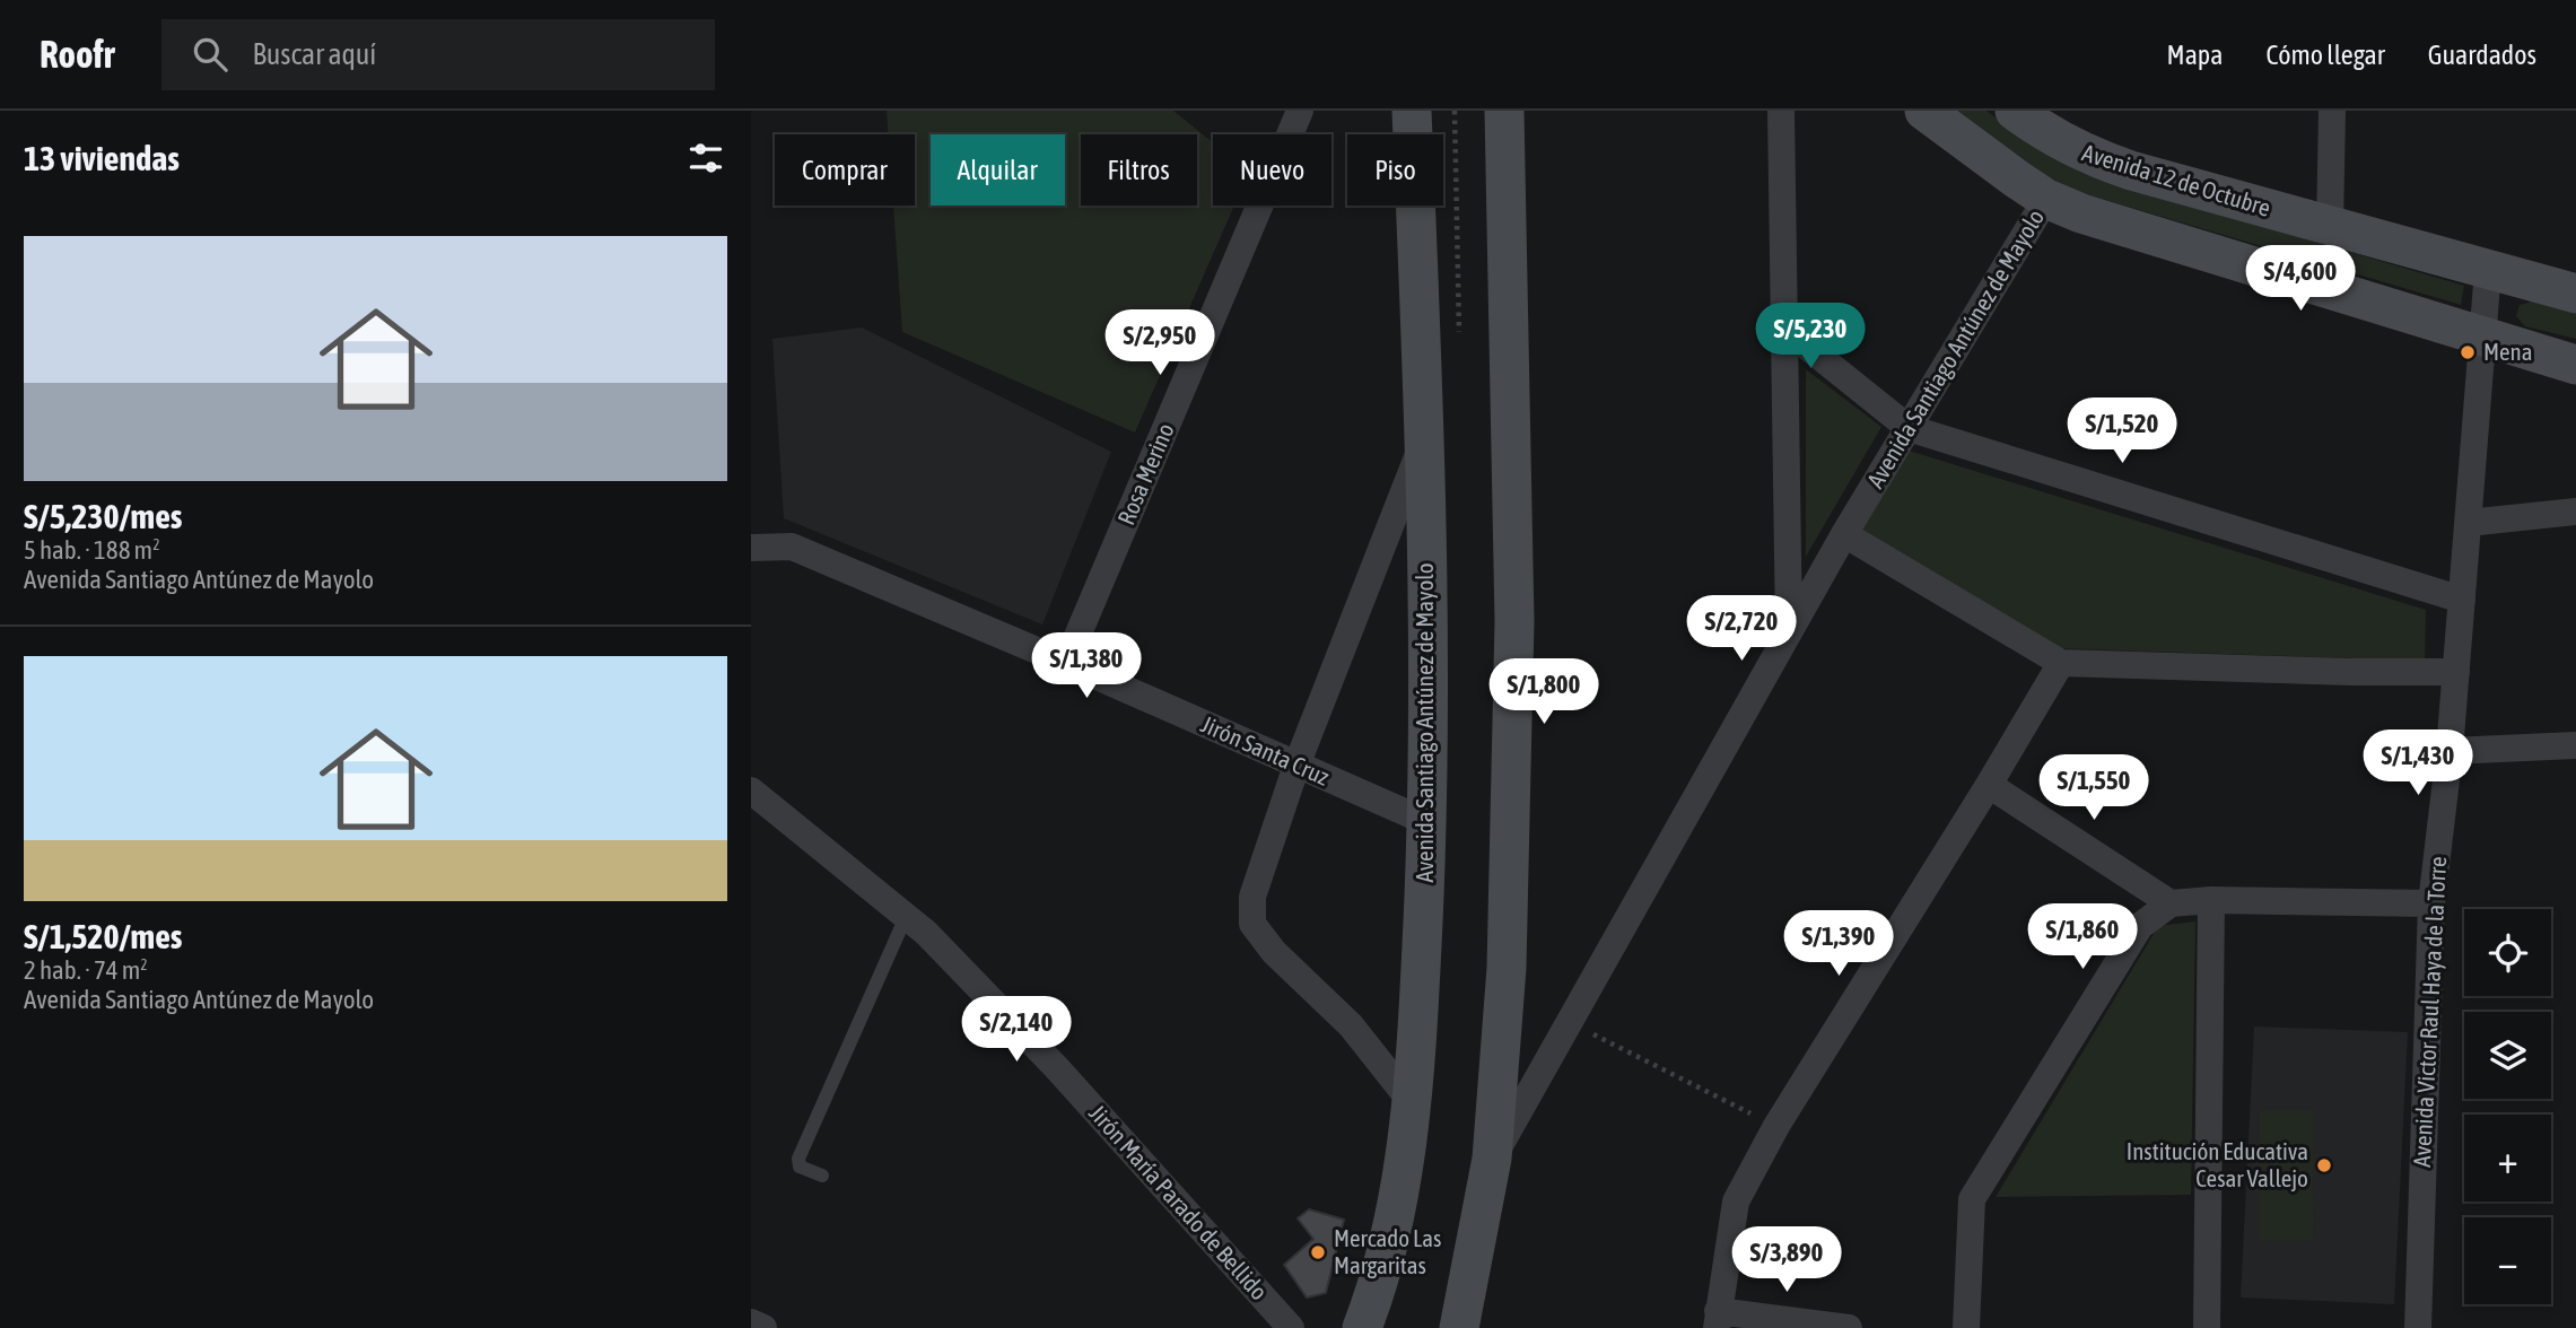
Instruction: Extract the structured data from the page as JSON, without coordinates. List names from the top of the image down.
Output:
{
  "streets": {
    "main road": ["Avenida 12 de Octubre", "Avenida Santiago Antúnez de Mayolo"],
    "street": [
      "Rosa Merino",
      "Jirón Santa Cruz",
      "Avenida Victor Raul Haya de la Torre",
      "Jirón María Parado de Bellido"
    ]
  },
  "crossings": [
    ["Avenida 12 de Octubre", "Avenida Victor Raul Haya de la Torre"],
    ["Avenida Santiago Antúnez de Mayolo", "Jirón Santa Cruz"],
    ["Rosa Merino", "Jirón Santa Cruz"]
  ],
  "places": ["Mena", "Institución Educativa Cesar Vallejo", "Mercado Las Margaritas"],
  "page": {
    "header": "Roofr",
    "search": "Buscar aquí",
    "nav": ["Mapa", "Cómo llegar", "Guardados"],
    "heading": "13 viviendas",
    "chip": [
      "Comprar",
      "Alquilar",
      "Filtros",
      "Nuevo",
      "Piso"
    ],
    "list": [
      {
        "name": "S/5,230/mes",
        "note": "5 hab. · 188 m² · Avenida Santiago Antúnez de Mayolo"
      },
      {
        "name": "S/1,520/mes",
        "note": "2 hab. · 74 m² · Avenida Santiago Antúnez de Mayolo"
      }
    ],
    "price": [
      "S/4,600",
      "S/5,230",
      "S/2,950",
      "S/1,520",
      "S/2,720",
      "S/1,380",
      "S/1,800",
      "S/1,430",
      "S/1,550",
      "S/1,860",
      "S/1,390",
      "S/2,140",
      "S/3,890"
    ],
    "map_buttons": ["+", "−"]
  }
}
